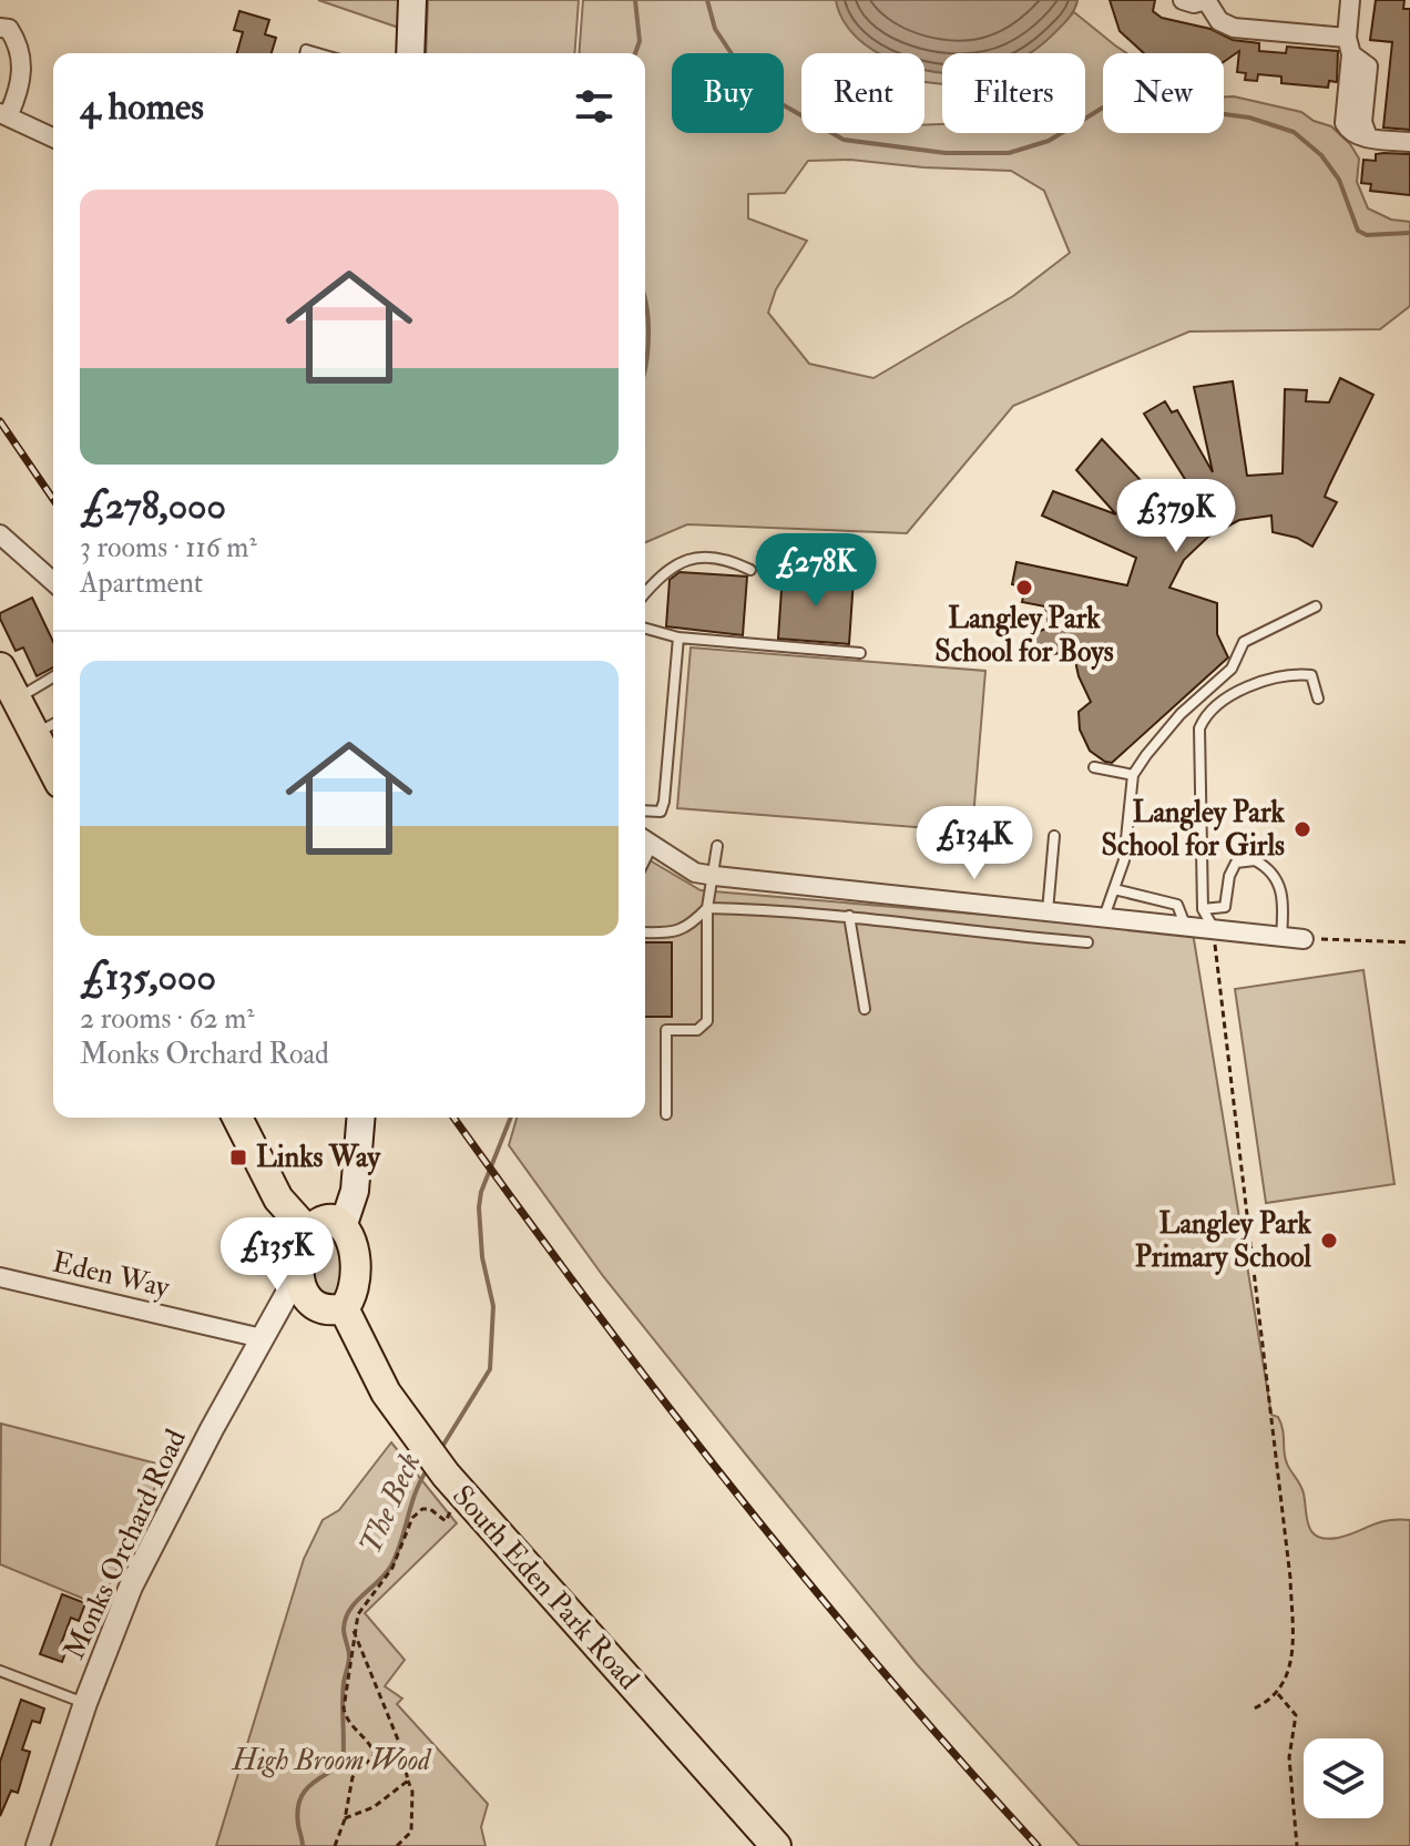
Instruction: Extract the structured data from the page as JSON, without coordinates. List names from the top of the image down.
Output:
{
  "streets": {
    "main road": ["South Eden Park Road"],
    "street": ["Eden Way", "Monks Orchard Road"]
  },
  "crossings": [
    ["Eden Way", "Monks Orchard Road"],
    ["Monks Orchard Road", "South Eden Park Road"]
  ],
  "water": ["The Beck"],
  "parks": ["High Broom Wood"],
  "places": {
    "other": ["Langley Park School for Boys", "Langley Park School for Girls", "Langley Park Primary School"],
    "transit": ["Links Way"]
  },
  "page": {
    "chip": [
      "Buy",
      "Rent",
      "Filters",
      "New"
    ],
    "heading": "4 homes",
    "list": [
      {
        "name": "£278,000",
        "note": "3 rooms · 116 m² · Apartment"
      },
      {
        "name": "£135,000",
        "note": "2 rooms · 62 m² · Monks Orchard Road"
      }
    ],
    "price": [
      "£379K",
      "£278K",
      "£134K",
      "£135K"
    ]
  }
}
